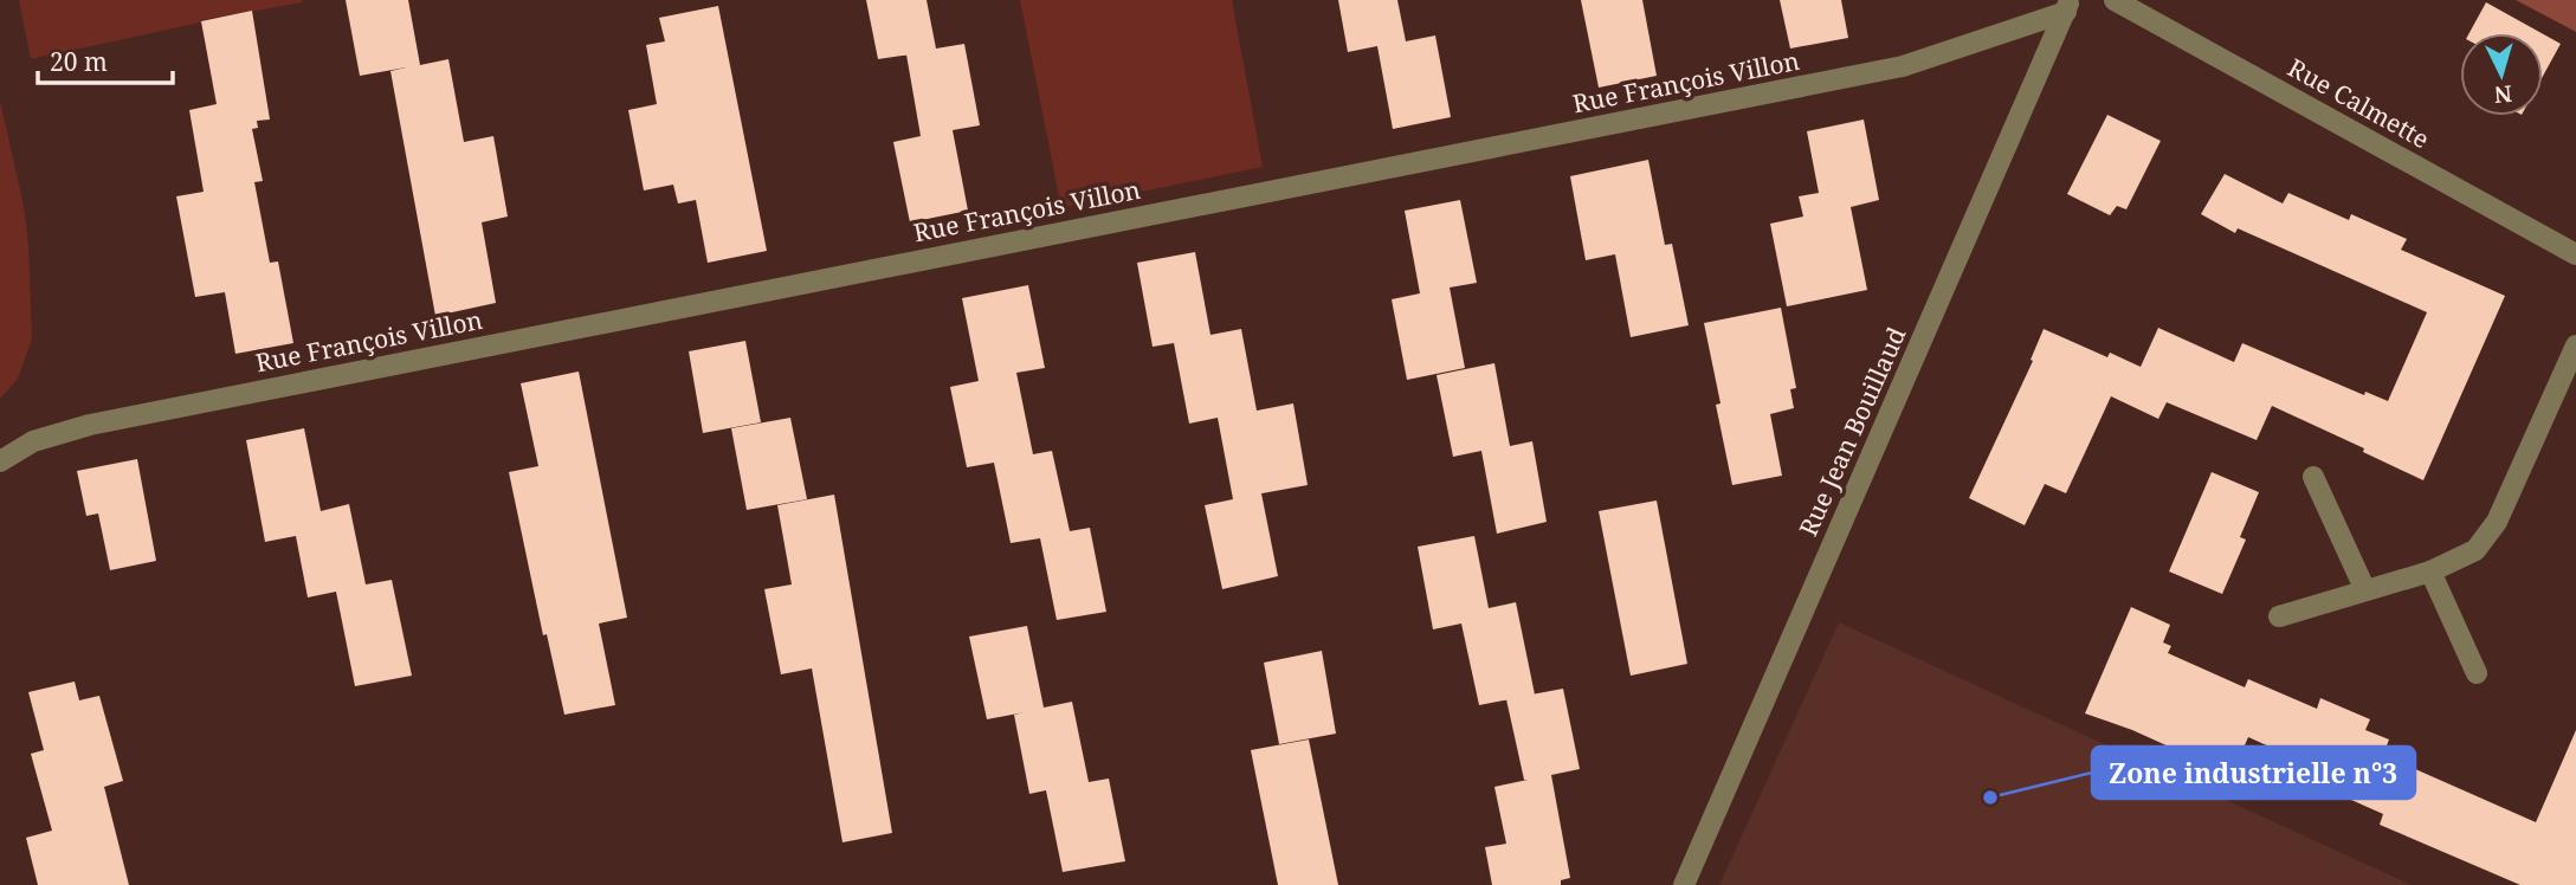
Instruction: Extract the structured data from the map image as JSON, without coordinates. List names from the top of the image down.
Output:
{
  "streets": {
    "street": ["Rue François Villon", "Rue Calmette", "Rue Jean Bouillaud"]
  },
  "crossings": [
    ["Rue François Villon", "Rue Jean Bouillaud"]
  ],
  "places": ["Zone industrielle n°3"],
  "scale_bar": "20 m",
  "north": "bottom"
}
